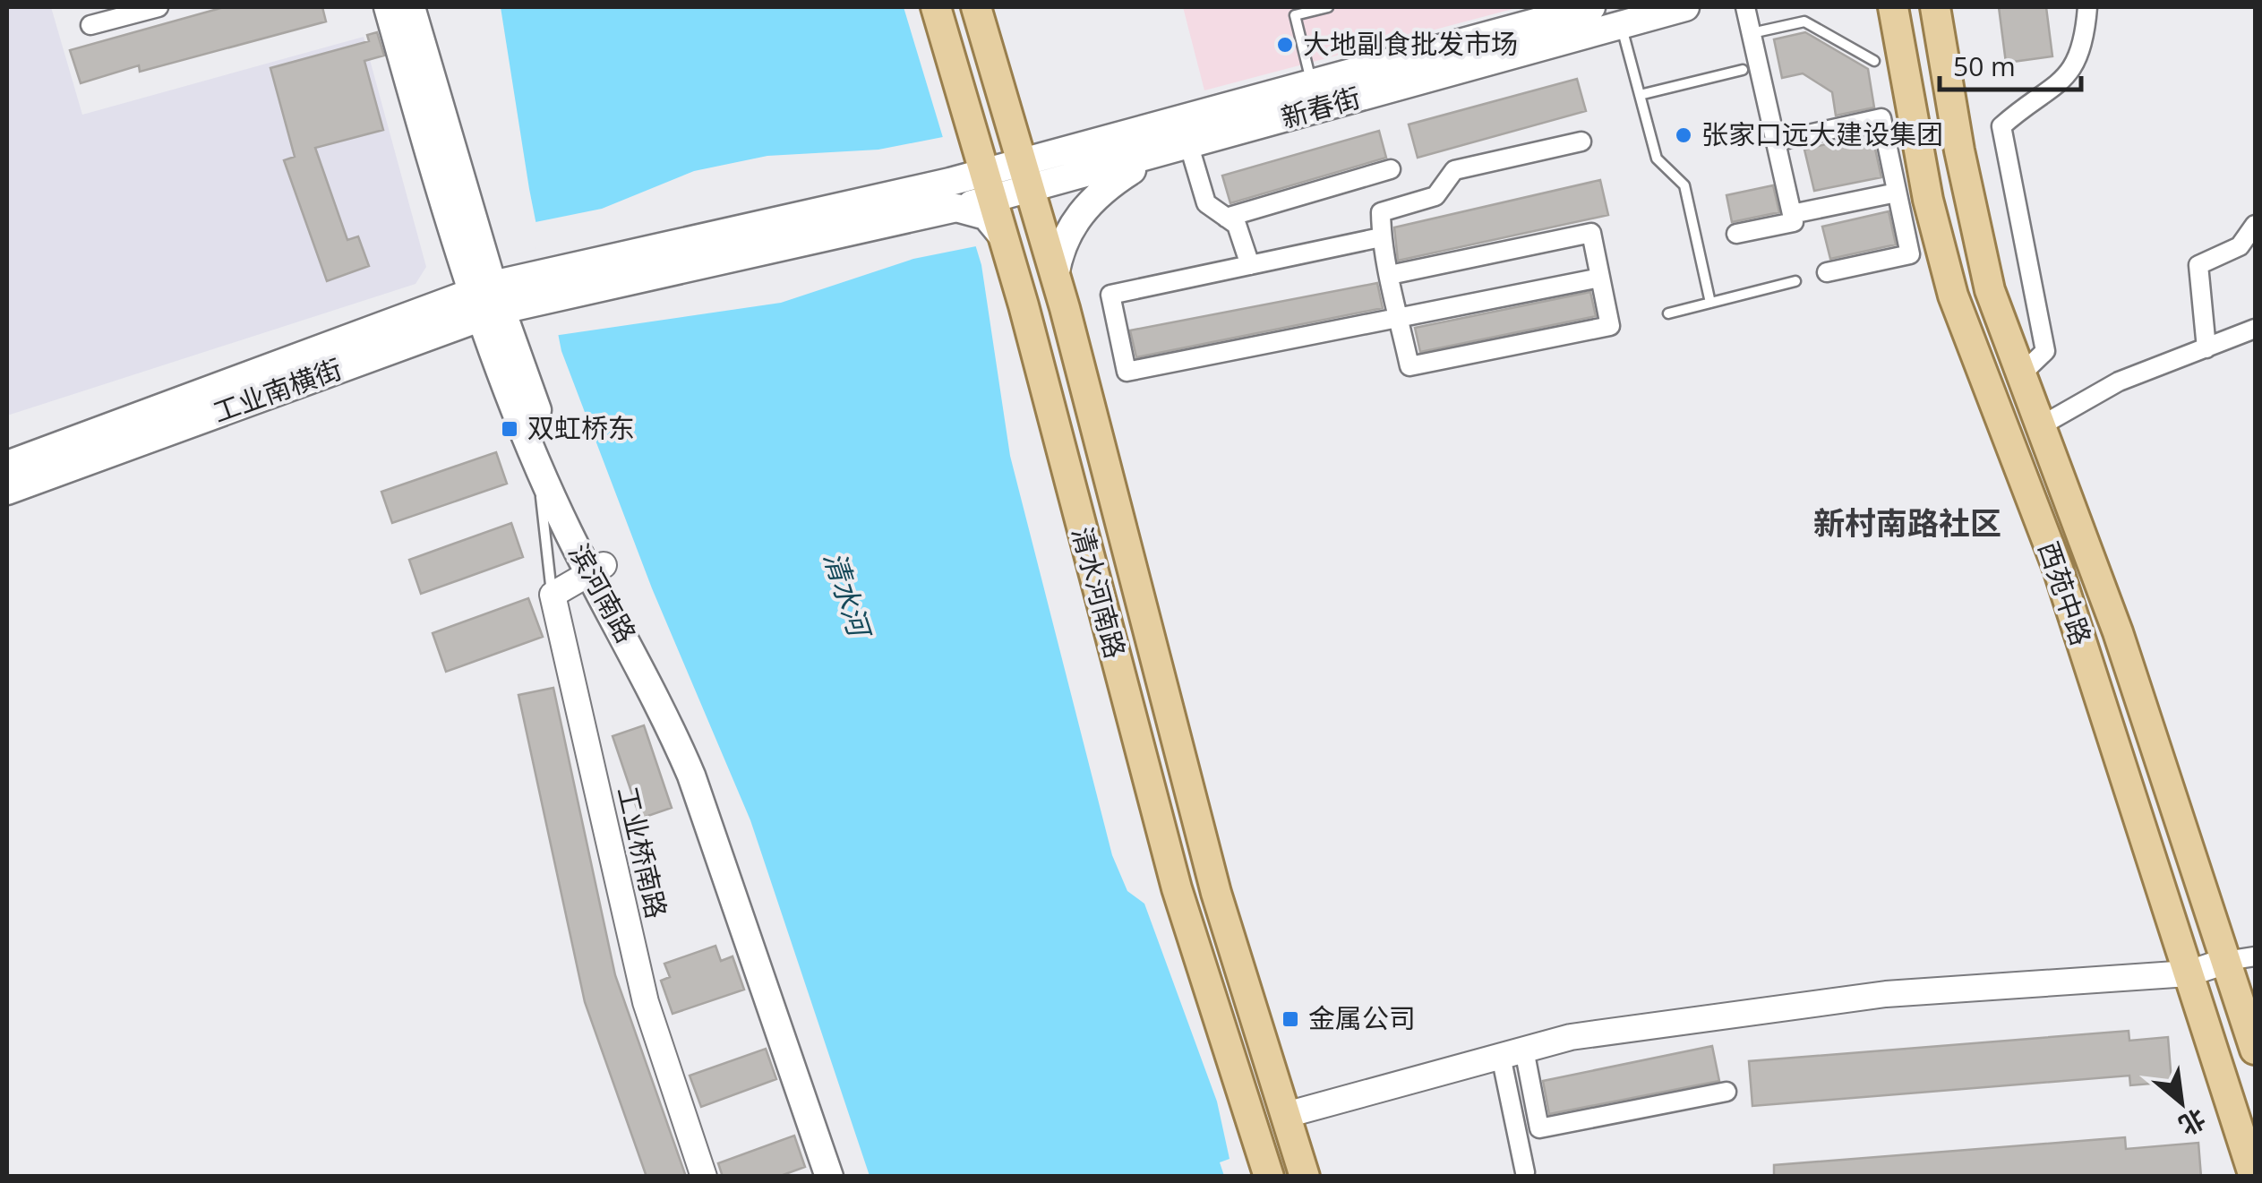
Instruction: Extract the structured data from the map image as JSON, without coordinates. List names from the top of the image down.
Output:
{
  "streets": {
    "main road": [
      "新春街",
      "工业南横街",
      "清水河南路",
      "滨河南路",
      "西苑中路"
    ],
    "street": ["工业桥南路"]
  },
  "crossings": [
    ["新春街", "工业南横街"],
    ["新春街", "清水河南路"],
    ["工业南横街", "滨河南路"]
  ],
  "districts": ["新村南路社区"],
  "water": ["清水河"],
  "places": {
    "other": ["大地副食批发市场", "张家口远大建设集团"],
    "transit": ["双虹桥东", "金属公司"]
  },
  "scale_bar": "50 m",
  "north": "bottom right"
}
